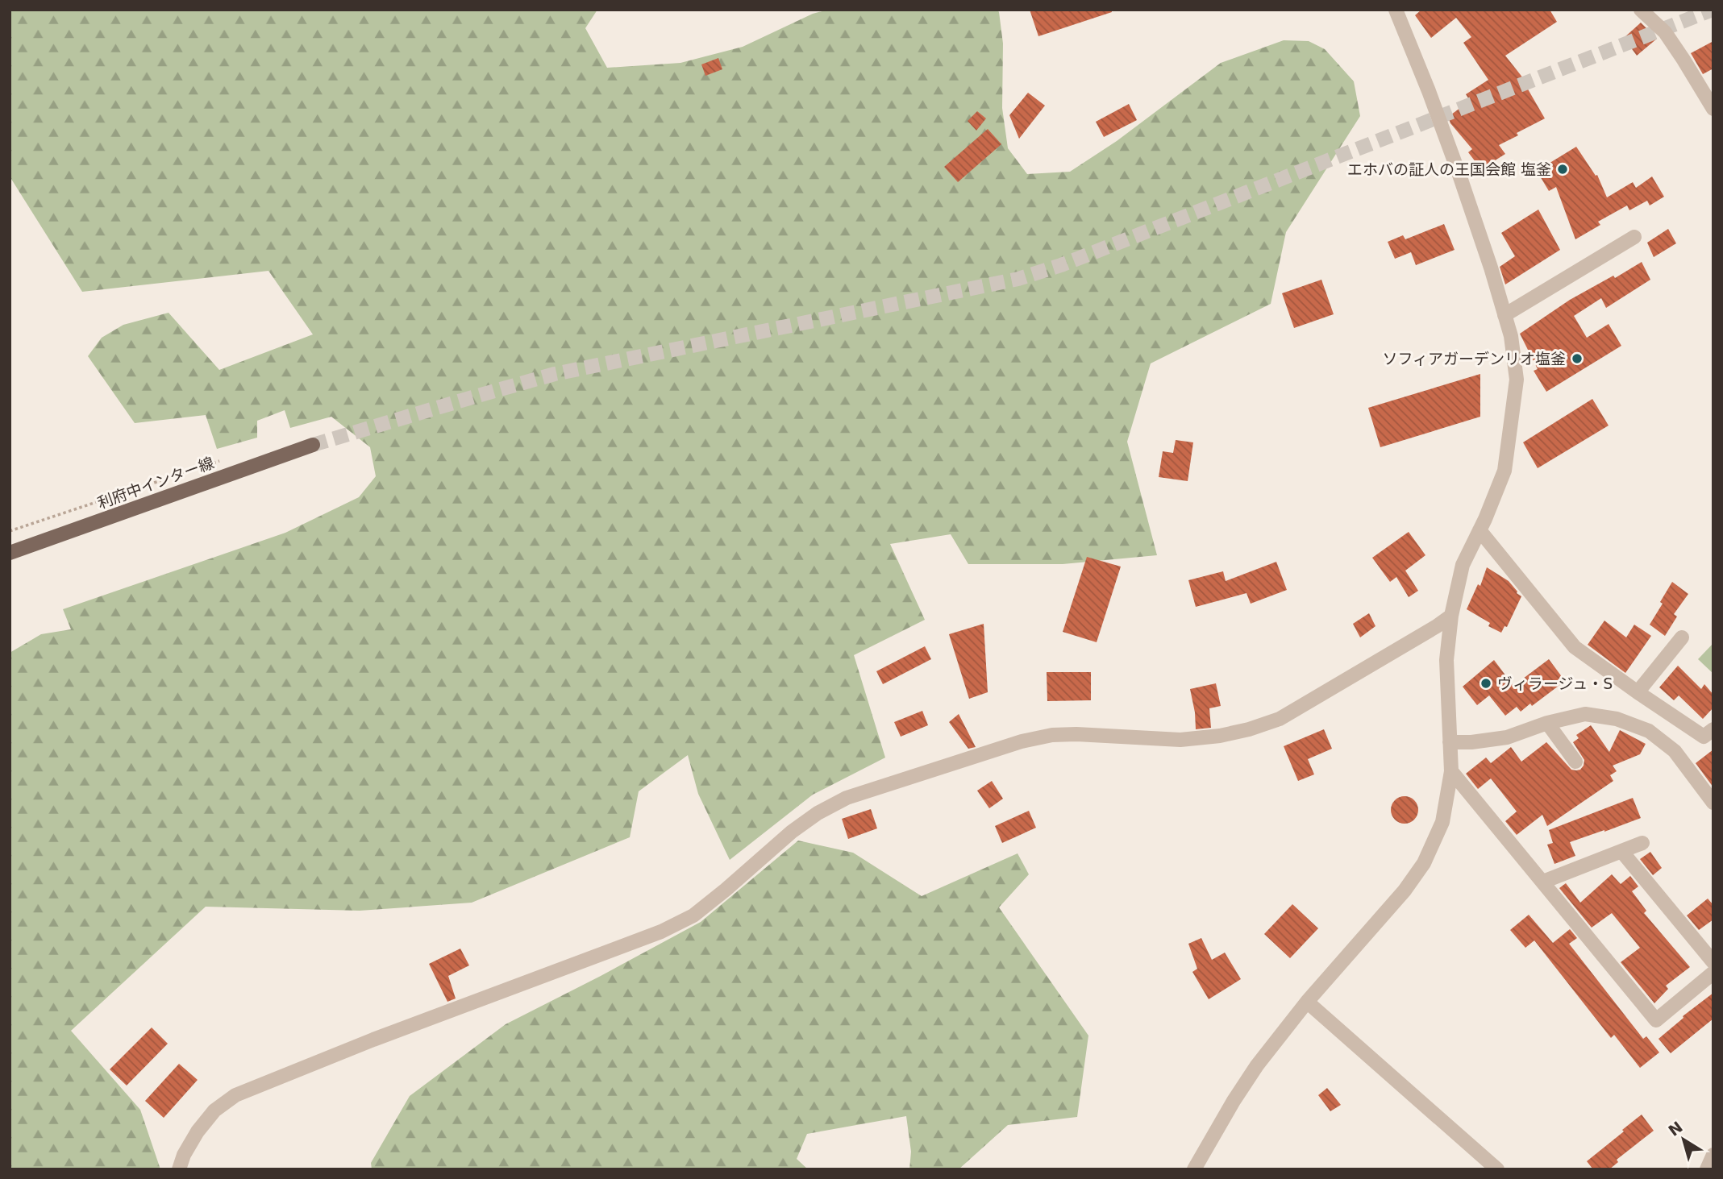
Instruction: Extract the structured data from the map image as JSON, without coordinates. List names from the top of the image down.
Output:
{
  "streets": {
    "main road": ["利府中インター線"]
  },
  "places": ["エホバの証人の王国会館 塩釜", "ソフィアガーデンリオ塩釜", "ヴィラージュ・S"],
  "north": "top left"
}
